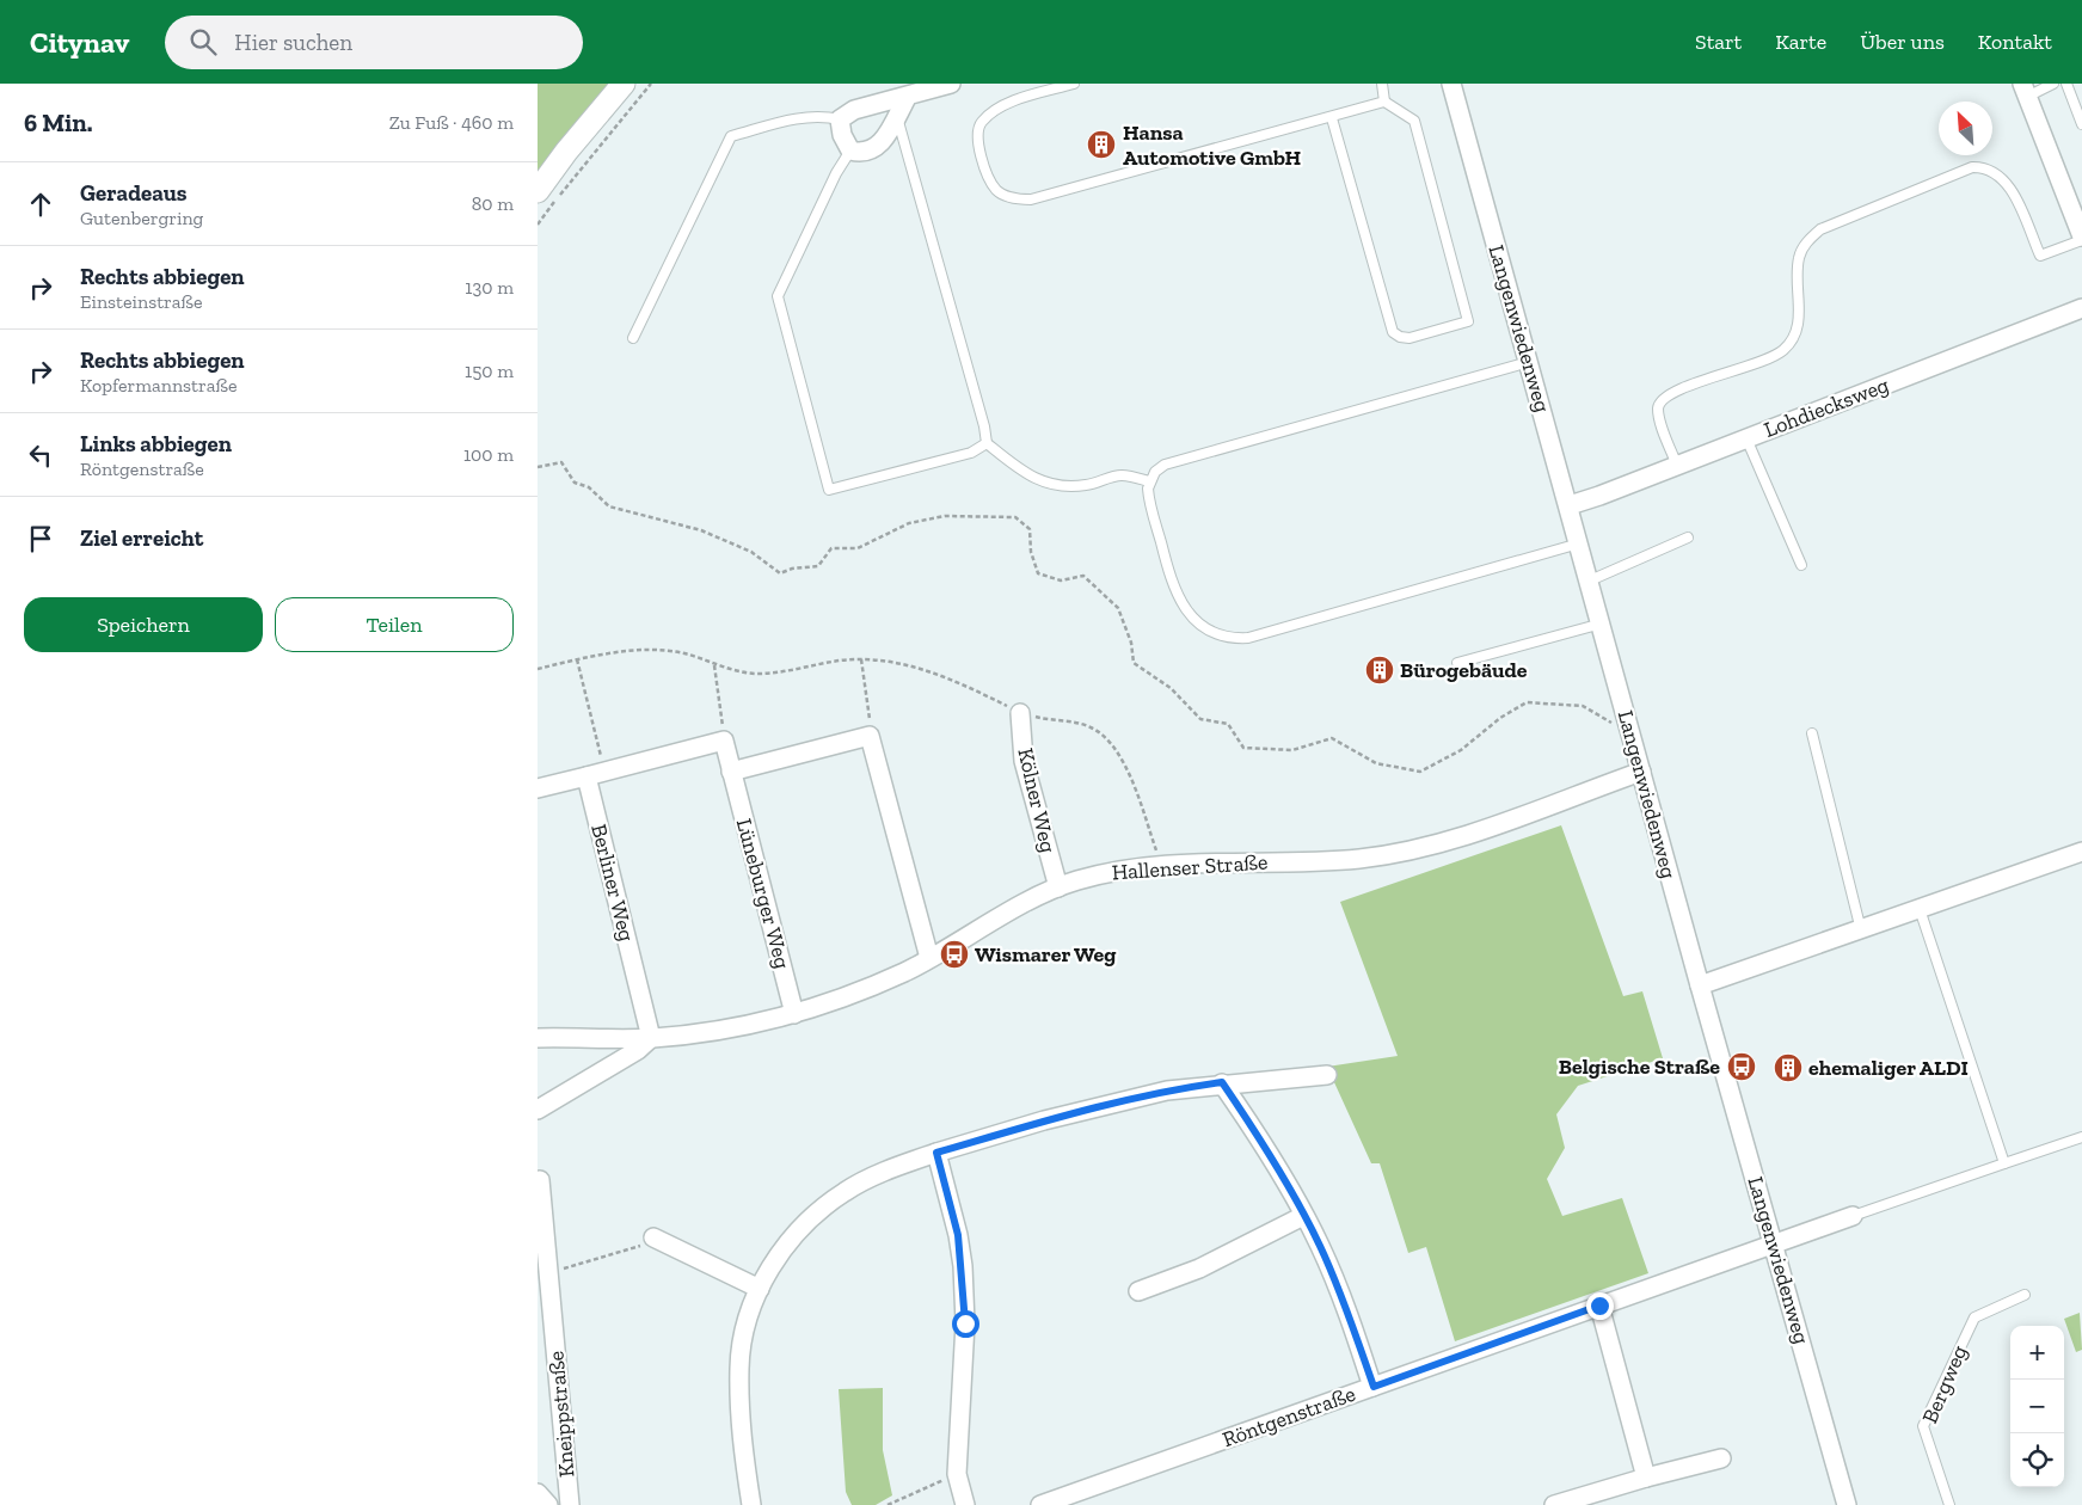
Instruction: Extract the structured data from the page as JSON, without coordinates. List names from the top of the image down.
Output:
{
  "streets": {
    "street": [
      "Langenwiedenweg",
      "Lohdiecksweg",
      "Kölner Weg",
      "Hallenser Straße",
      "Berliner Weg",
      "Lüneburger Weg",
      "Kneippstraße",
      "Röntgenstraße"
    ],
    "lane": ["Bergweg"]
  },
  "crossings": [
    ["Langenwiedenweg", "Lohdiecksweg"],
    ["Langenwiedenweg", "Hallenser Straße"],
    ["Langenwiedenweg", "Röntgenstraße"],
    ["Kölner Weg", "Hallenser Straße"],
    ["Hallenser Straße", "Berliner Weg"],
    ["Hallenser Straße", "Lüneburger Weg"]
  ],
  "places": {
    "building": ["Hansa Automotive GmbH", "Bürogebäude", "ehemaliger ALDI"],
    "bus stop": ["Wismarer Weg", "Belgische Straße"]
  },
  "north": "top left",
  "page": {
    "header": "Citynav",
    "search": "Hier suchen",
    "nav": [
      "Start",
      "Karte",
      "Über uns",
      "Kontakt"
    ],
    "heading": ["6 Min.", "Zu Fuß · 460 m"],
    "list": [
      ["Geradeaus", "Gutenbergring", "80 m"],
      ["Rechts abbiegen", "Einsteinstraße", "130 m"],
      ["Rechts abbiegen", "Kopfermannstraße", "150 m"],
      ["Links abbiegen", "Röntgenstraße", "100 m"],
      "Ziel erreicht"
    ],
    "buttons": ["Speichern", "Teilen"],
    "map_buttons": ["+", "−"]
  }
}
